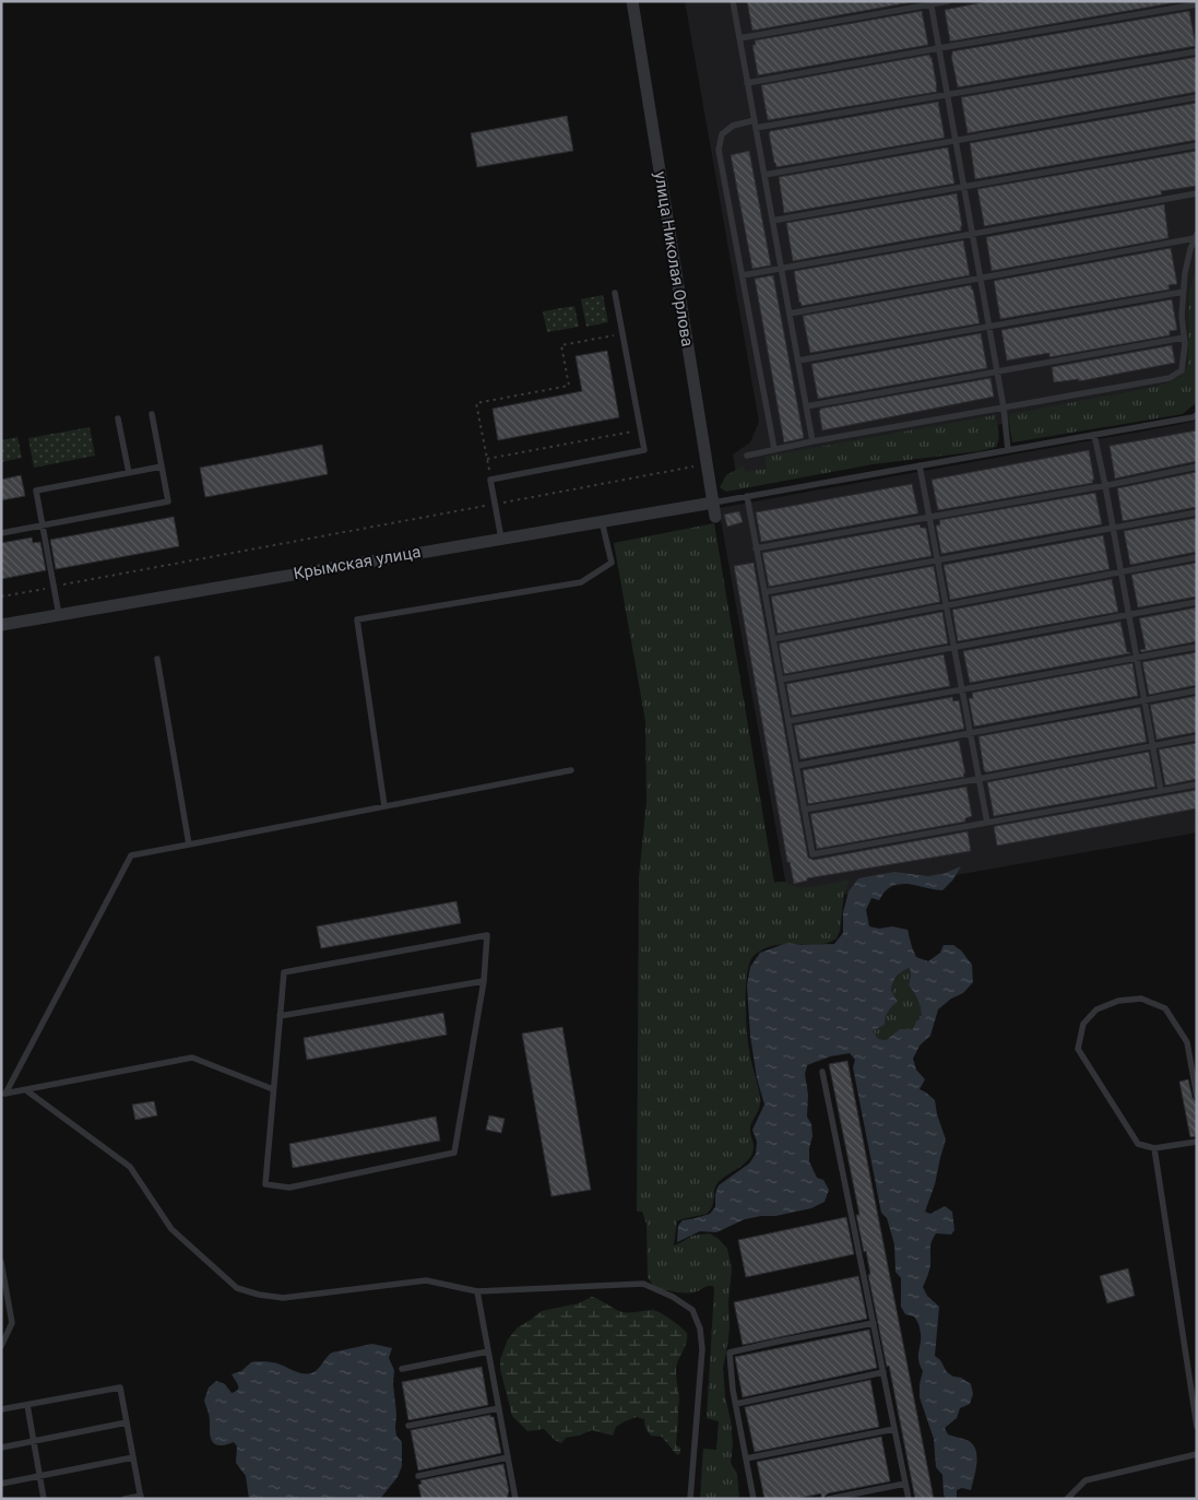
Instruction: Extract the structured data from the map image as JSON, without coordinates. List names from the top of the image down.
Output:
{
  "streets": {
    "street": ["улица Николая Орлова", "Крымская улица"]
  },
  "crossings": [
    ["улица Николая Орлова", "Крымская улица"]
  ]
}
